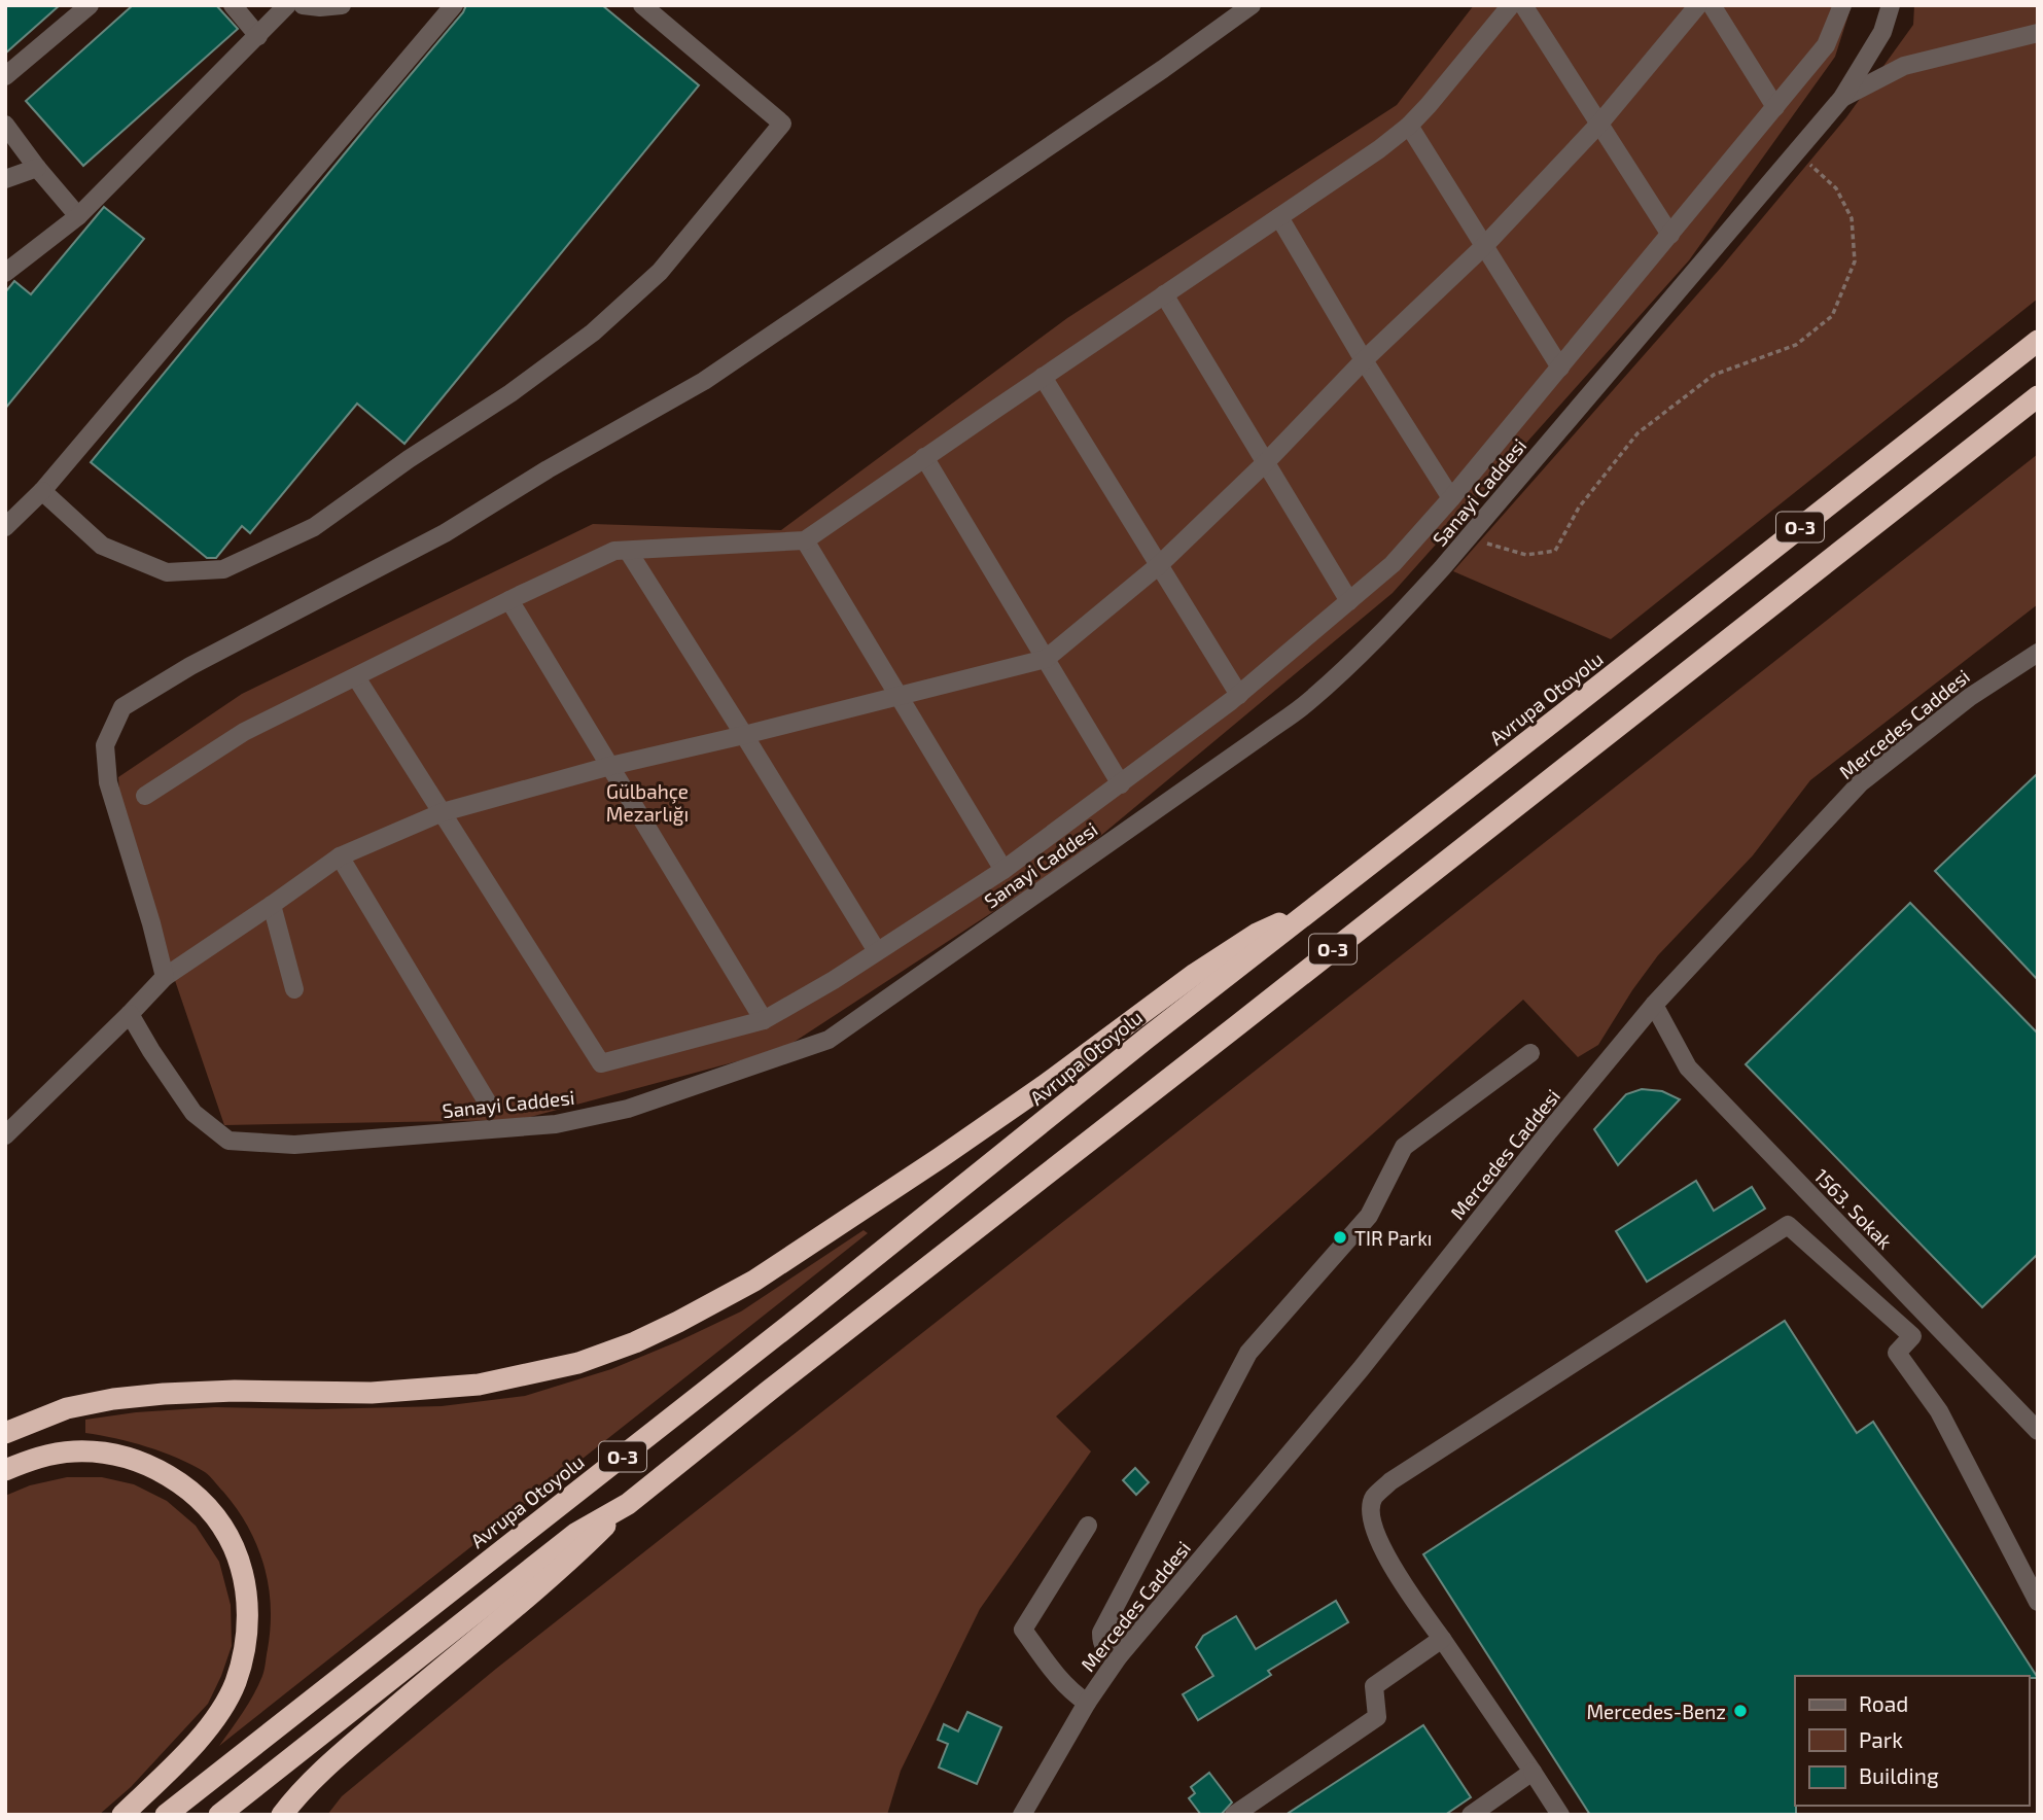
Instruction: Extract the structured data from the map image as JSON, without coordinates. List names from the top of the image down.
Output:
{
  "streets": {
    "highway": ["O-3", "Avrupa Otoyolu"],
    "street": ["Sanayi Caddesi", "Mercedes Caddesi", "1563. Sokak"]
  },
  "crossings": [
    ["Mercedes Caddesi", "1563. Sokak"]
  ],
  "parks": ["Gülbahçe Mezarlığı"],
  "places": ["TIR Parkı", "Mercedes-Benz"],
  "legend": ["Road", "Park", "Building"]
}
